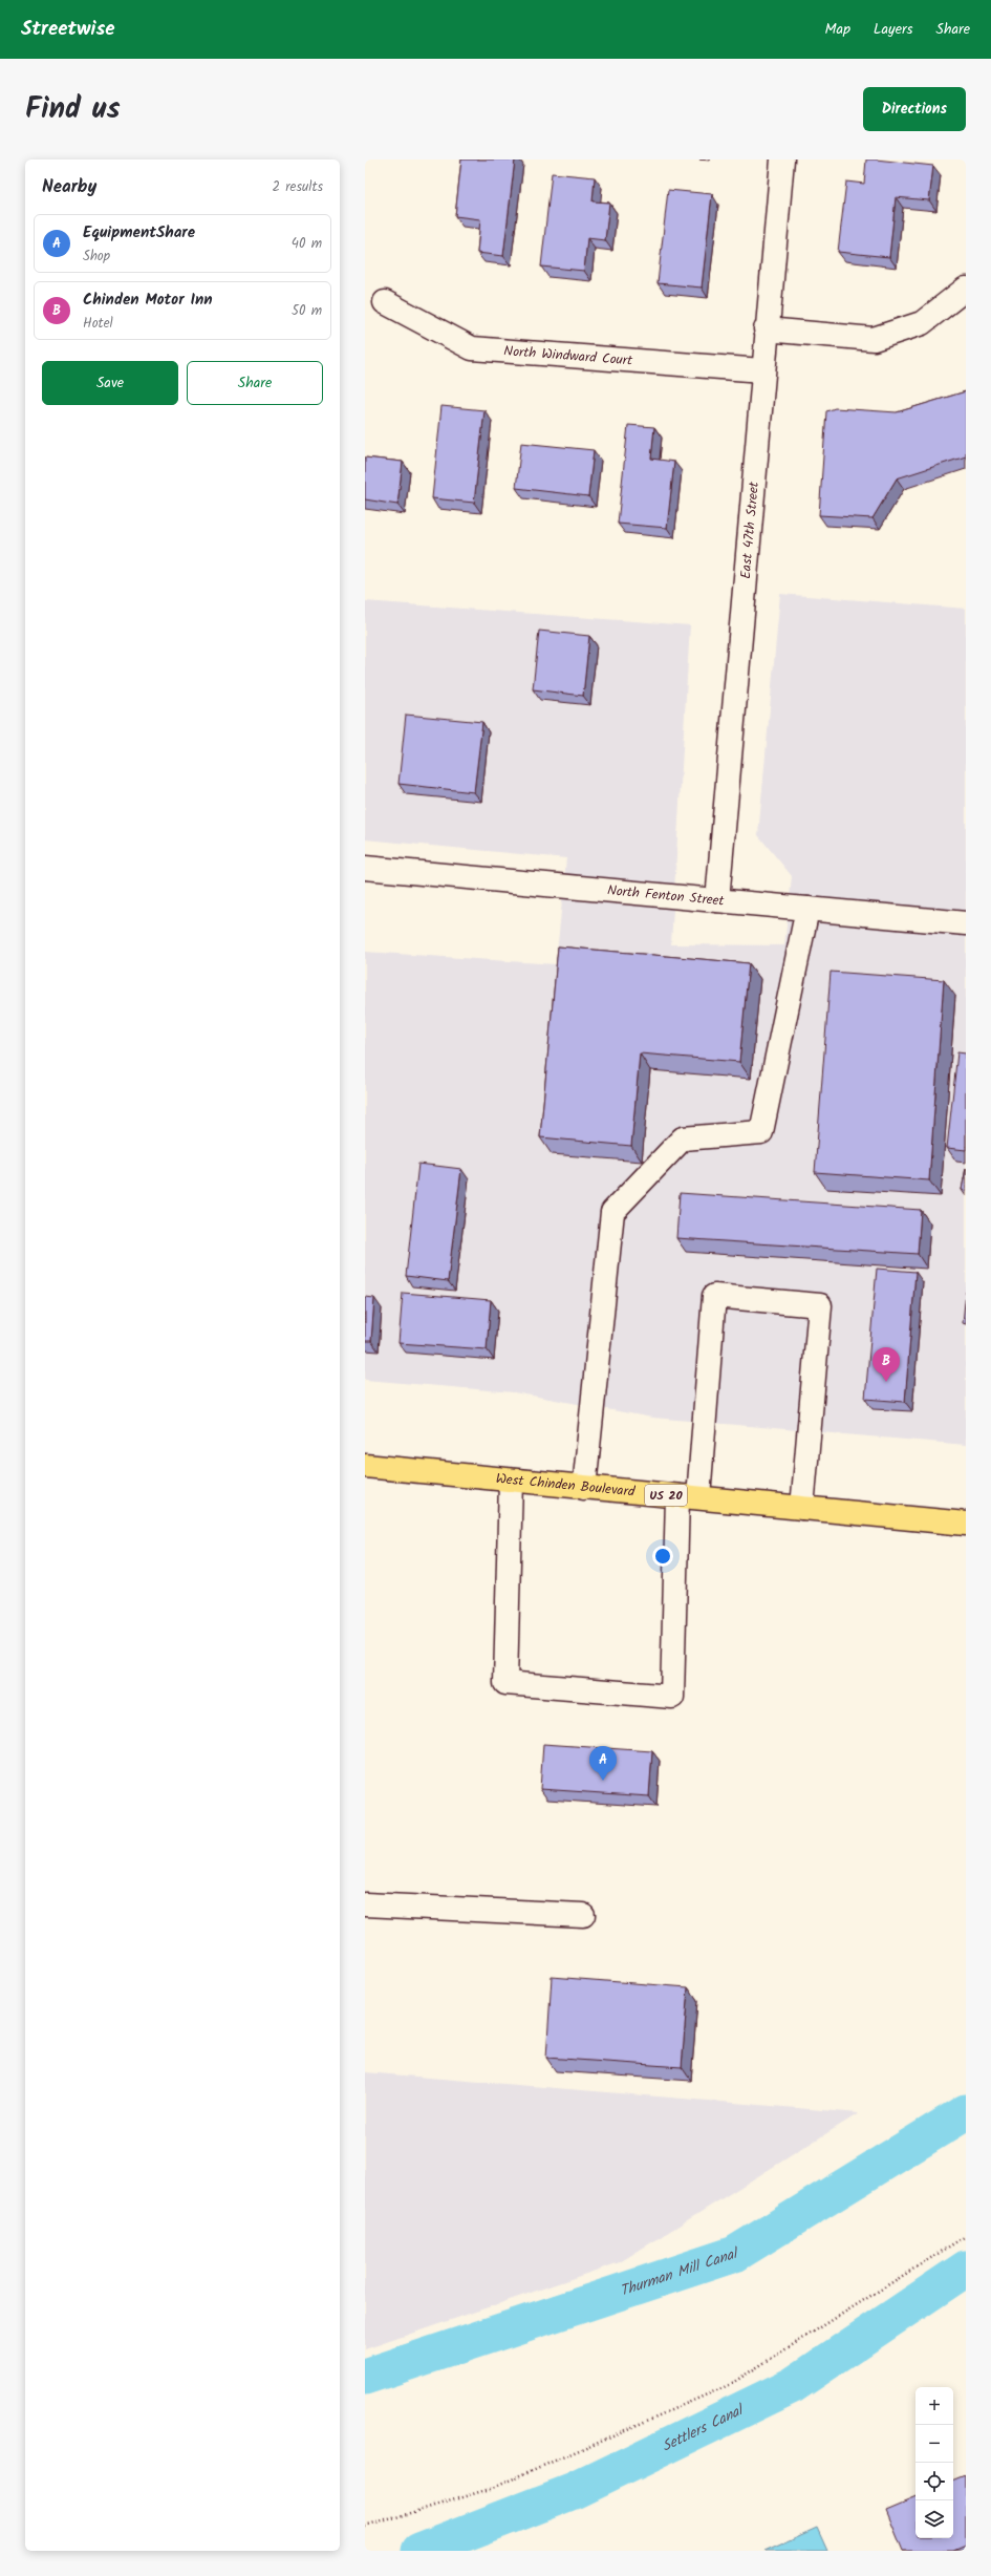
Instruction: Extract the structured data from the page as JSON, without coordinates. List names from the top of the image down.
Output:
{
  "streets": {
    "main road": ["West Chinden Boulevard", "US 20"],
    "street": ["North Windward Court", "East 47th Street", "North Fenton Street"]
  },
  "crossings": [
    ["North Windward Court", "East 47th Street"],
    ["East 47th Street", "North Fenton Street"]
  ],
  "water": ["Thurman Mill Canal", "Settlers Canal"],
  "page": {
    "header": "Streetwise",
    "nav": ["Map", "Layers", "Share"],
    "title": "Find us",
    "buttons": [
      "Directions",
      ["Save", "Share"]
    ],
    "heading": ["Nearby", "2 results"],
    "list": [
      {
        "mark": "A",
        "name": "EquipmentShare",
        "note": "Shop",
        "value": "40 m"
      },
      {
        "mark": "B",
        "name": "Chinden Motor Inn",
        "note": "Hotel",
        "value": "50 m"
      }
    ],
    "pins": ["B", "A"],
    "map_buttons": ["+", "−"]
  }
}
